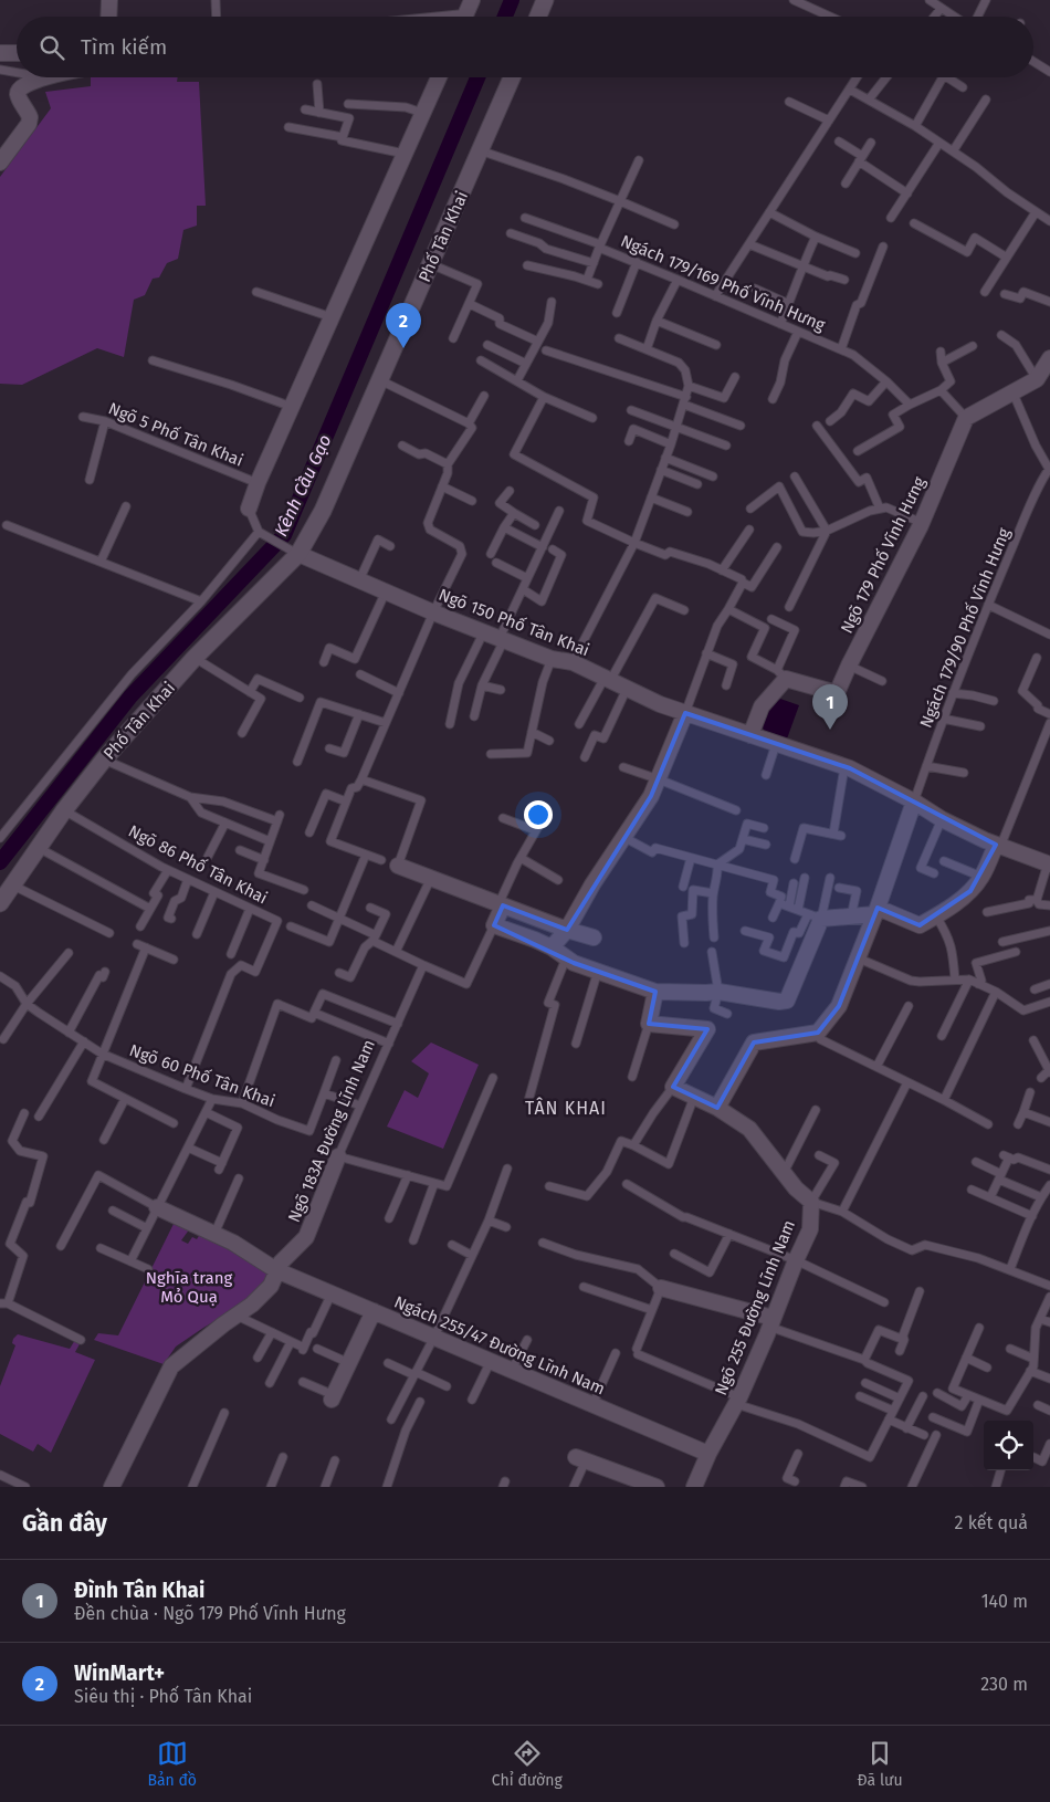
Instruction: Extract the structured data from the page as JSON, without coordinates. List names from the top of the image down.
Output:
{
  "streets": {
    "street": [
      "Phố Tân Khai",
      "Ngõ 179 Phố Vĩnh Hưng",
      "Ngõ 150 Phố Tân Khai",
      "Ngõ 183A Đường Lĩnh Nam",
      "Ngõ 255 Đường Lĩnh Nam",
      "Ngách 255/47 Đường Lĩnh Nam"
    ],
    "lane": [
      "Ngách 179/169 Phố Vĩnh Hưng",
      "Ngõ 5 Phố Tân Khai",
      "Ngách 179/90 Phố Vĩnh Hưng",
      "Ngõ 86 Phố Tân Khai",
      "Ngõ 60 Phố Tân Khai"
    ]
  },
  "crossings": [
    ["Phố Tân Khai", "Ngõ 150 Phố Tân Khai"],
    ["Phố Tân Khai", "Ngõ 86 Phố Tân Khai"],
    ["Ngõ 86 Phố Tân Khai", "Ngõ 60 Phố Tân Khai"],
    ["Ngõ 183A Đường Lĩnh Nam", "Ngách 255/47 Đường Lĩnh Nam"],
    ["Ngõ 255 Đường Lĩnh Nam", "Ngách 255/47 Đường Lĩnh Nam"]
  ],
  "districts": ["TÂN KHAI"],
  "water": ["Kênh Cầu Gạo"],
  "parks": ["Nghĩa trang Mỏ Quạ"],
  "page": {
    "search": "Tìm kiếm",
    "pins": ["2", "1"],
    "heading": ["Gần đây", "2 kết quả"],
    "list": [
      {
        "mark": "1",
        "name": "Đình Tân Khai",
        "note": "Đền chùa · Ngõ 179 Phố Vĩnh Hưng",
        "value": "140 m"
      },
      {
        "mark": "2",
        "name": "WinMart+",
        "note": "Siêu thị · Phố Tân Khai",
        "value": "230 m"
      }
    ],
    "nav": ["Bản đồ", "Chỉ đường", "Đã lưu"]
  }
}
